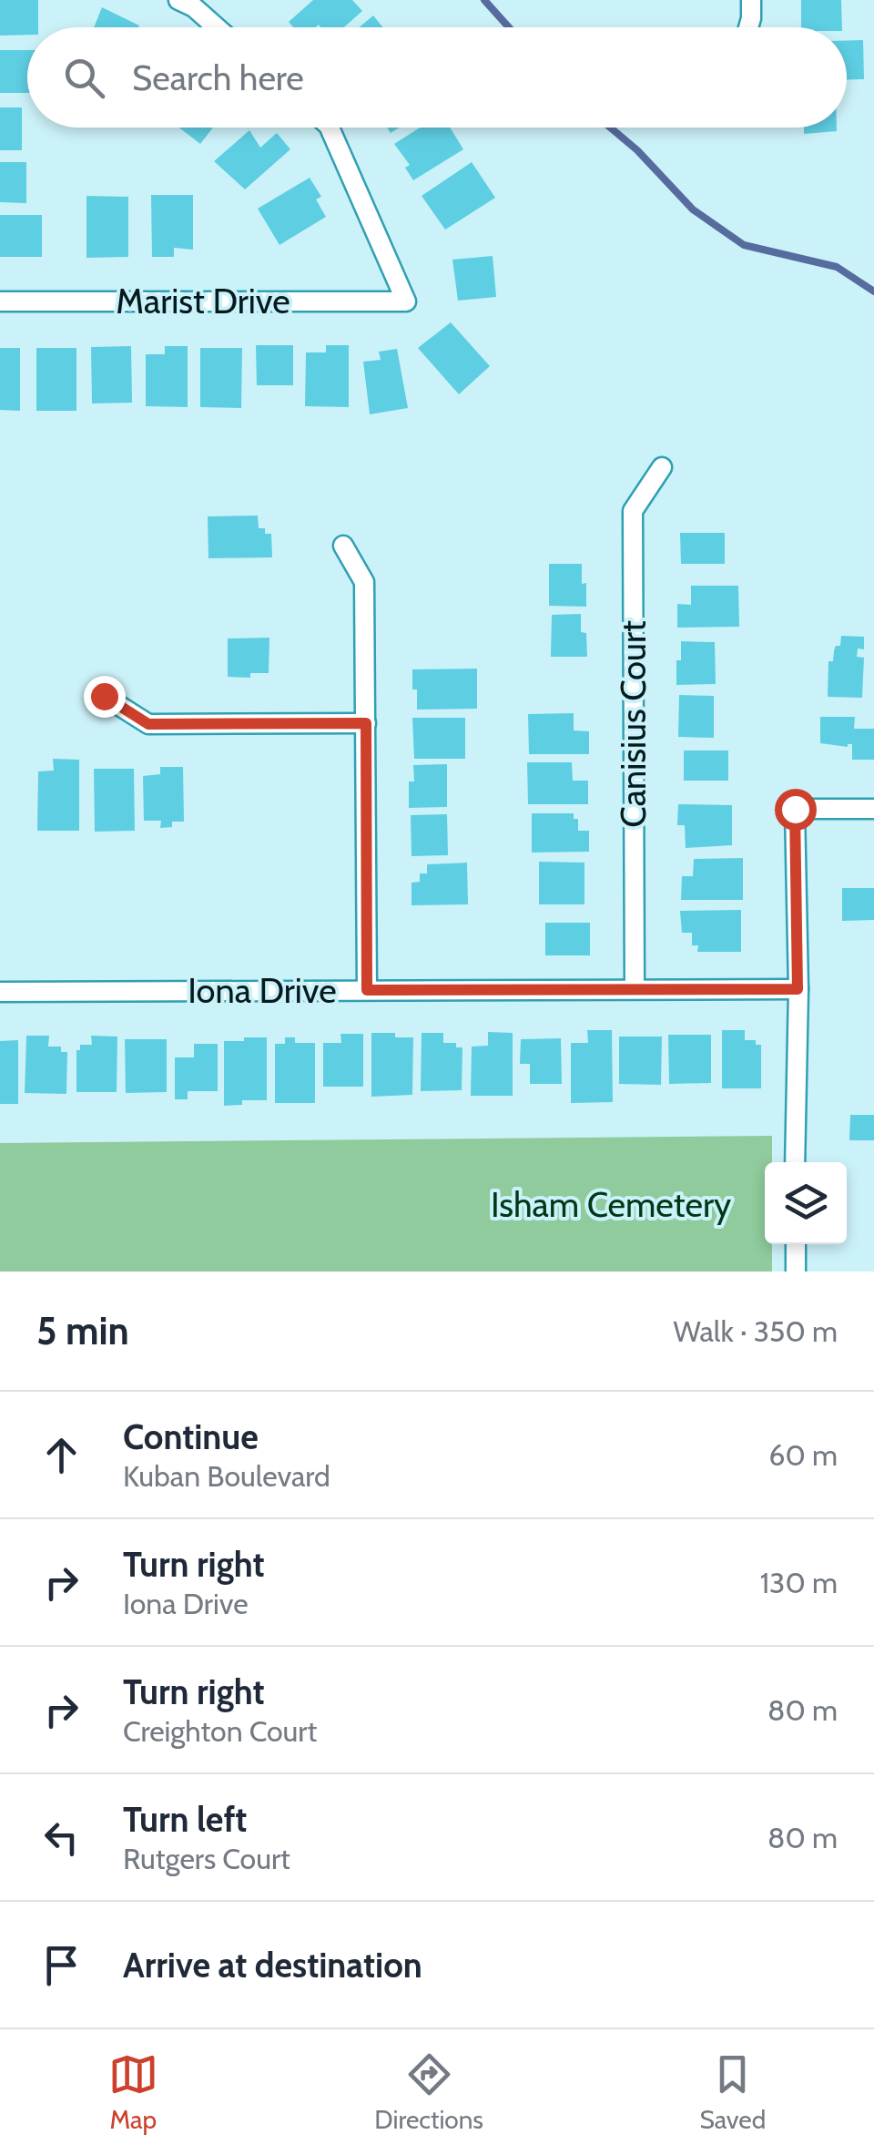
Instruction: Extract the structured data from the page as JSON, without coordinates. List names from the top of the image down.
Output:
{
  "streets": {
    "street": ["Marist Drive", "Canisius Court", "Iona Drive"]
  },
  "crossings": [
    ["Canisius Court", "Iona Drive"]
  ],
  "parks": ["Isham Cemetery"],
  "page": {
    "search": "Search here",
    "heading": ["5 min", "Walk · 350 m"],
    "list": [
      ["Continue", "Kuban Boulevard", "60 m"],
      ["Turn right", "Iona Drive", "130 m"],
      ["Turn right", "Creighton Court", "80 m"],
      ["Turn left", "Rutgers Court", "80 m"],
      "Arrive at destination"
    ],
    "nav": ["Map", "Directions", "Saved"]
  }
}
